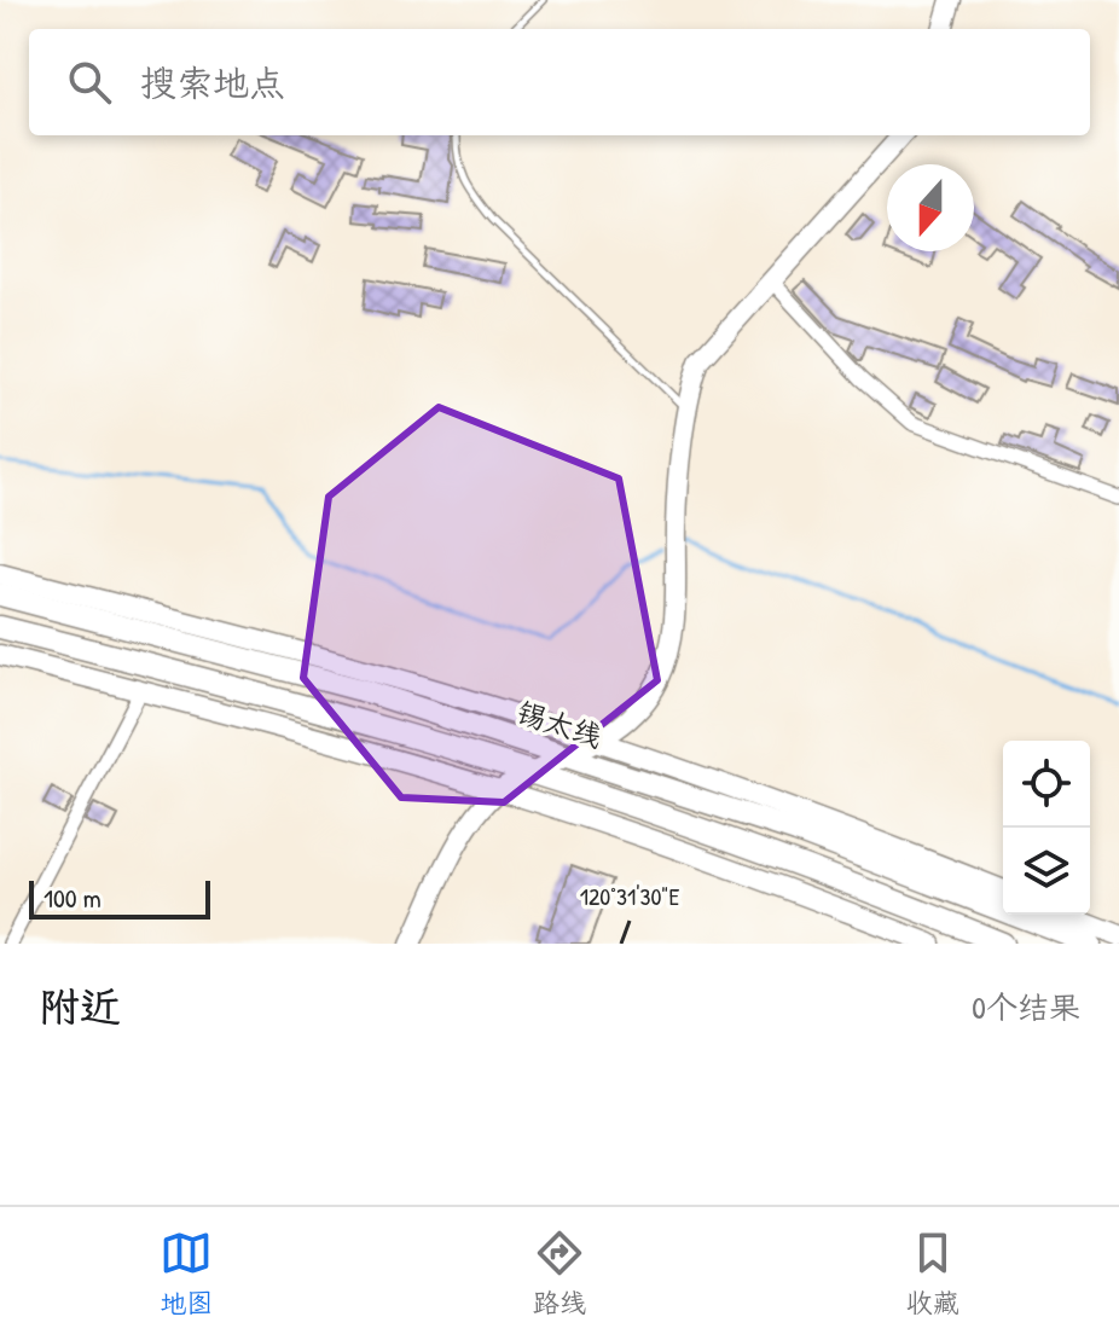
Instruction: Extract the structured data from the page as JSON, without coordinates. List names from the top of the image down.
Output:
{
  "streets": {
    "main road": ["锡太线"]
  },
  "scale_bar": "100 m",
  "north": "bottom",
  "page": {
    "search": "搜索地点",
    "scale": "100 m",
    "heading": ["附近", "0个结果"],
    "nav": ["地图", "路线", "收藏"]
  },
  "coordinates": ["120°31'30\"E"]
}
